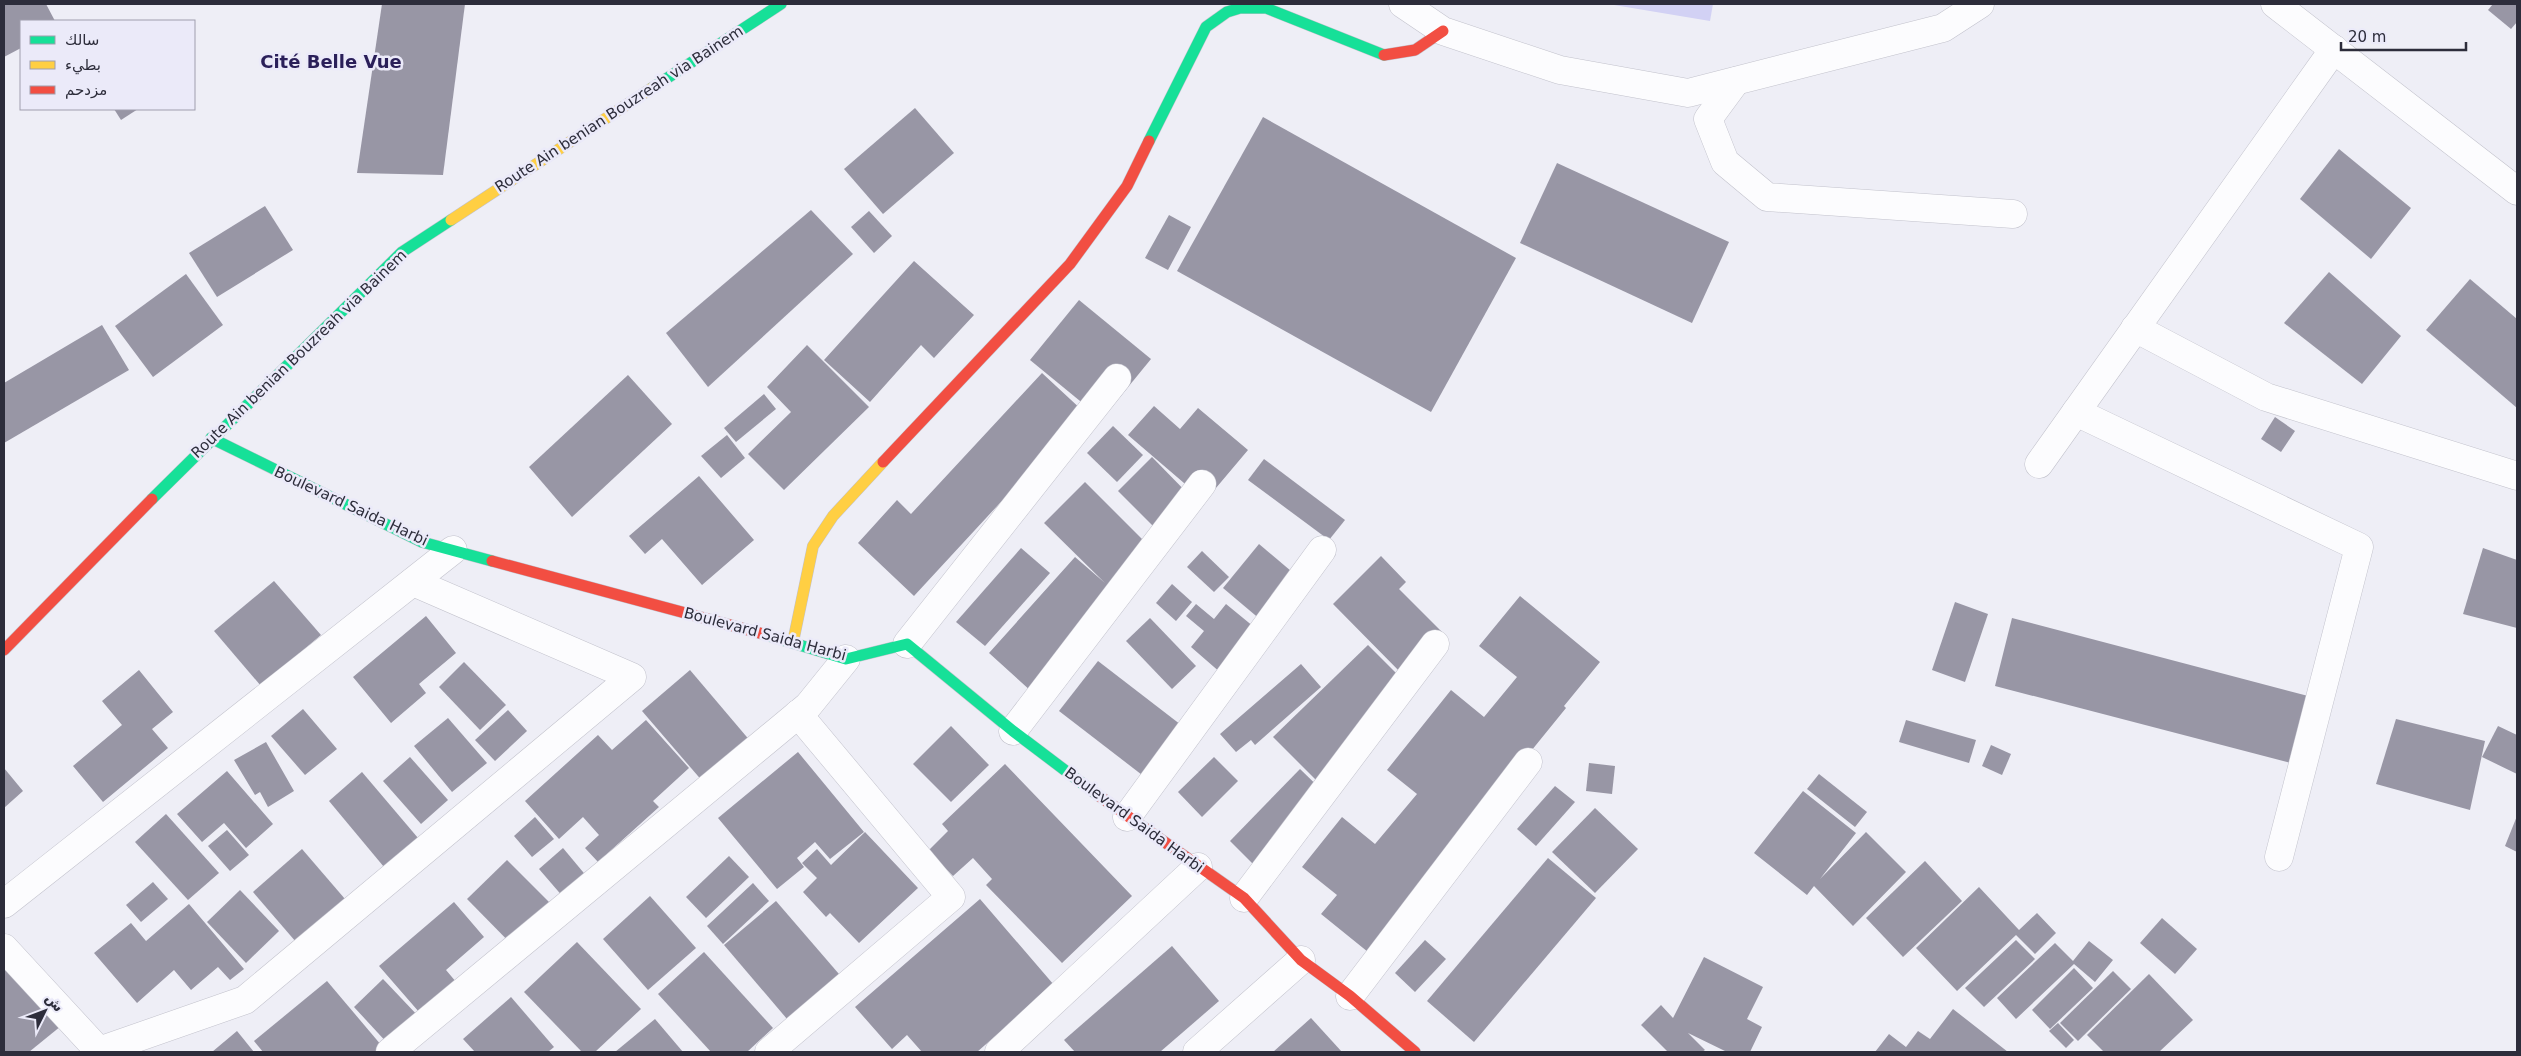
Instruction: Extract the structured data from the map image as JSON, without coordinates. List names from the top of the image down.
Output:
{
  "streets": {
    "street": ["Route Ain benian Bouzreah via Bainem", "Boulevard Saida Harbi"]
  },
  "crossings": [
    ["Route Ain benian Bouzreah via Bainem", "Boulevard Saida Harbi"]
  ],
  "districts": ["Cité Belle Vue"],
  "legend": ["سالك", "بطيء", "مزدحم"],
  "scale_bar": "20 m",
  "north": "top right"
}
